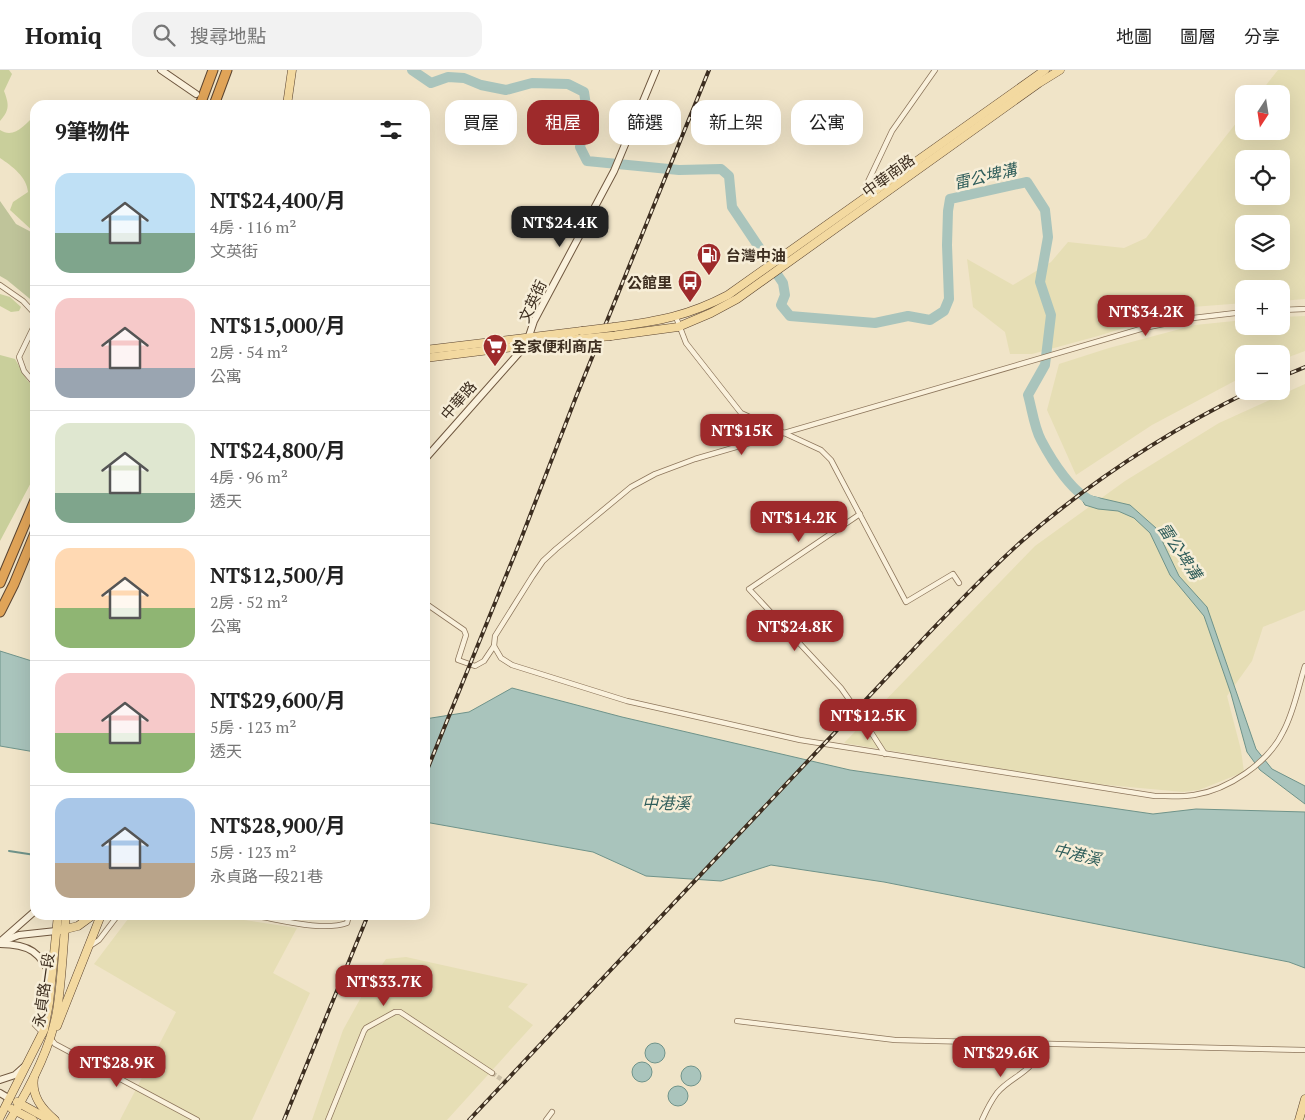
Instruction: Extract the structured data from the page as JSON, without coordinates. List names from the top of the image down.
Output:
{
  "streets": {
    "main road": ["中華南路", "永貞路一段"],
    "street": ["文英街", "中華路"]
  },
  "crossings": [
    ["文英街", "中華路"]
  ],
  "water": ["雷公埤溝", "中港溪"],
  "places": {
    "fuel station": ["台灣中油"],
    "bus stop": ["公館里"],
    "supermarket": ["全家便利商店"]
  },
  "north": "bottom",
  "page": {
    "header": "Homiq",
    "search": "搜尋地點",
    "nav": ["地圖", "圖層", "分享"],
    "map_buttons": ["+", "−"],
    "chip": [
      "買屋",
      "租屋",
      "篩選",
      "新上架",
      "公寓"
    ],
    "heading": "9筆物件",
    "list": [
      {
        "name": "NT$24,400/月",
        "note": "4房 · 116 m² · 文英街"
      },
      {
        "name": "NT$15,000/月",
        "note": "2房 · 54 m² · 公寓"
      },
      {
        "name": "NT$24,800/月",
        "note": "4房 · 96 m² · 透天"
      },
      {
        "name": "NT$12,500/月",
        "note": "2房 · 52 m² · 公寓"
      },
      {
        "name": "NT$29,600/月",
        "note": "5房 · 123 m² · 透天"
      },
      {
        "name": "NT$28,900/月",
        "note": "5房 · 123 m² · 永貞路一段21巷"
      }
    ],
    "price": [
      "NT$24.4K",
      "NT$34.2K",
      "NT$15K",
      "NT$14.2K",
      "NT$24.8K",
      "NT$12.5K",
      "NT$33.7K",
      "NT$29.6K",
      "NT$28.9K"
    ]
  }
}
